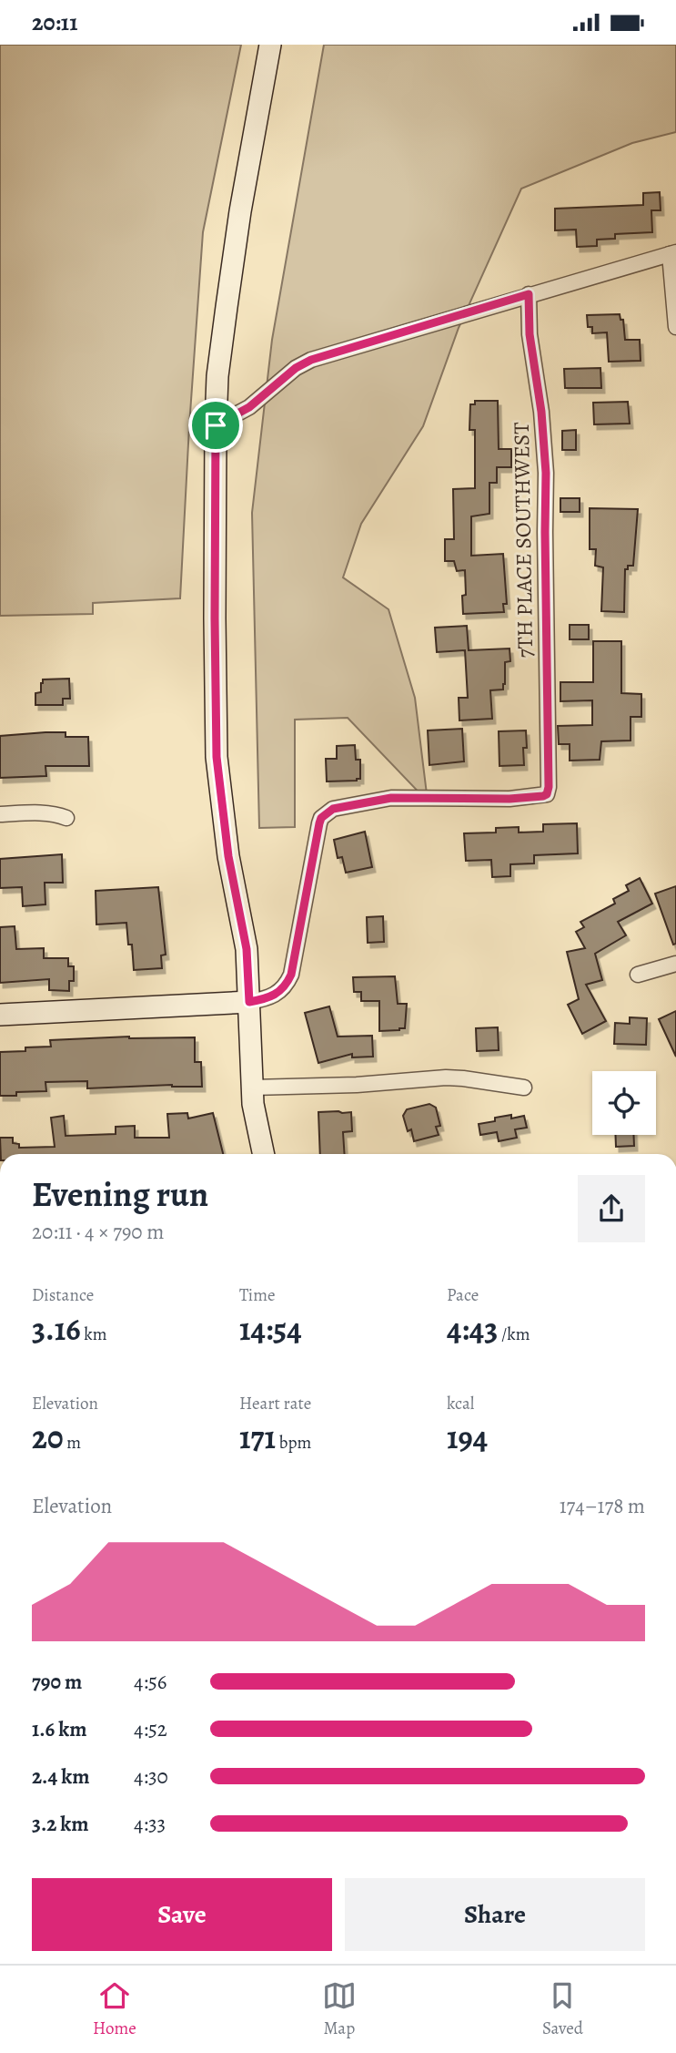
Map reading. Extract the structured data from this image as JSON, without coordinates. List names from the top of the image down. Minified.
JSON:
{"streets":{"street":["7TH PLACE SOUTHWEST"]},"page":{"status":"20:11","heading":["Evening run","20:11 · 4 × 790 m"],"stats":[["Distance","3.16 km"],["Time","14:54"],["Pace","4:43 /km"],["Elevation","20 m"],["Heart rate","171 bpm"],["kcal","194"]],"chart":["Elevation","174–178 m"],"list":[{"name":"790 m","note":"4:56"},{"name":"1.6 km","note":"4:52"},{"name":"2.4 km","note":"4:30"},{"name":"3.2 km","note":"4:33"}],"buttons":["Save","Share"],"tabs":["Home","Map","Saved"]}}
